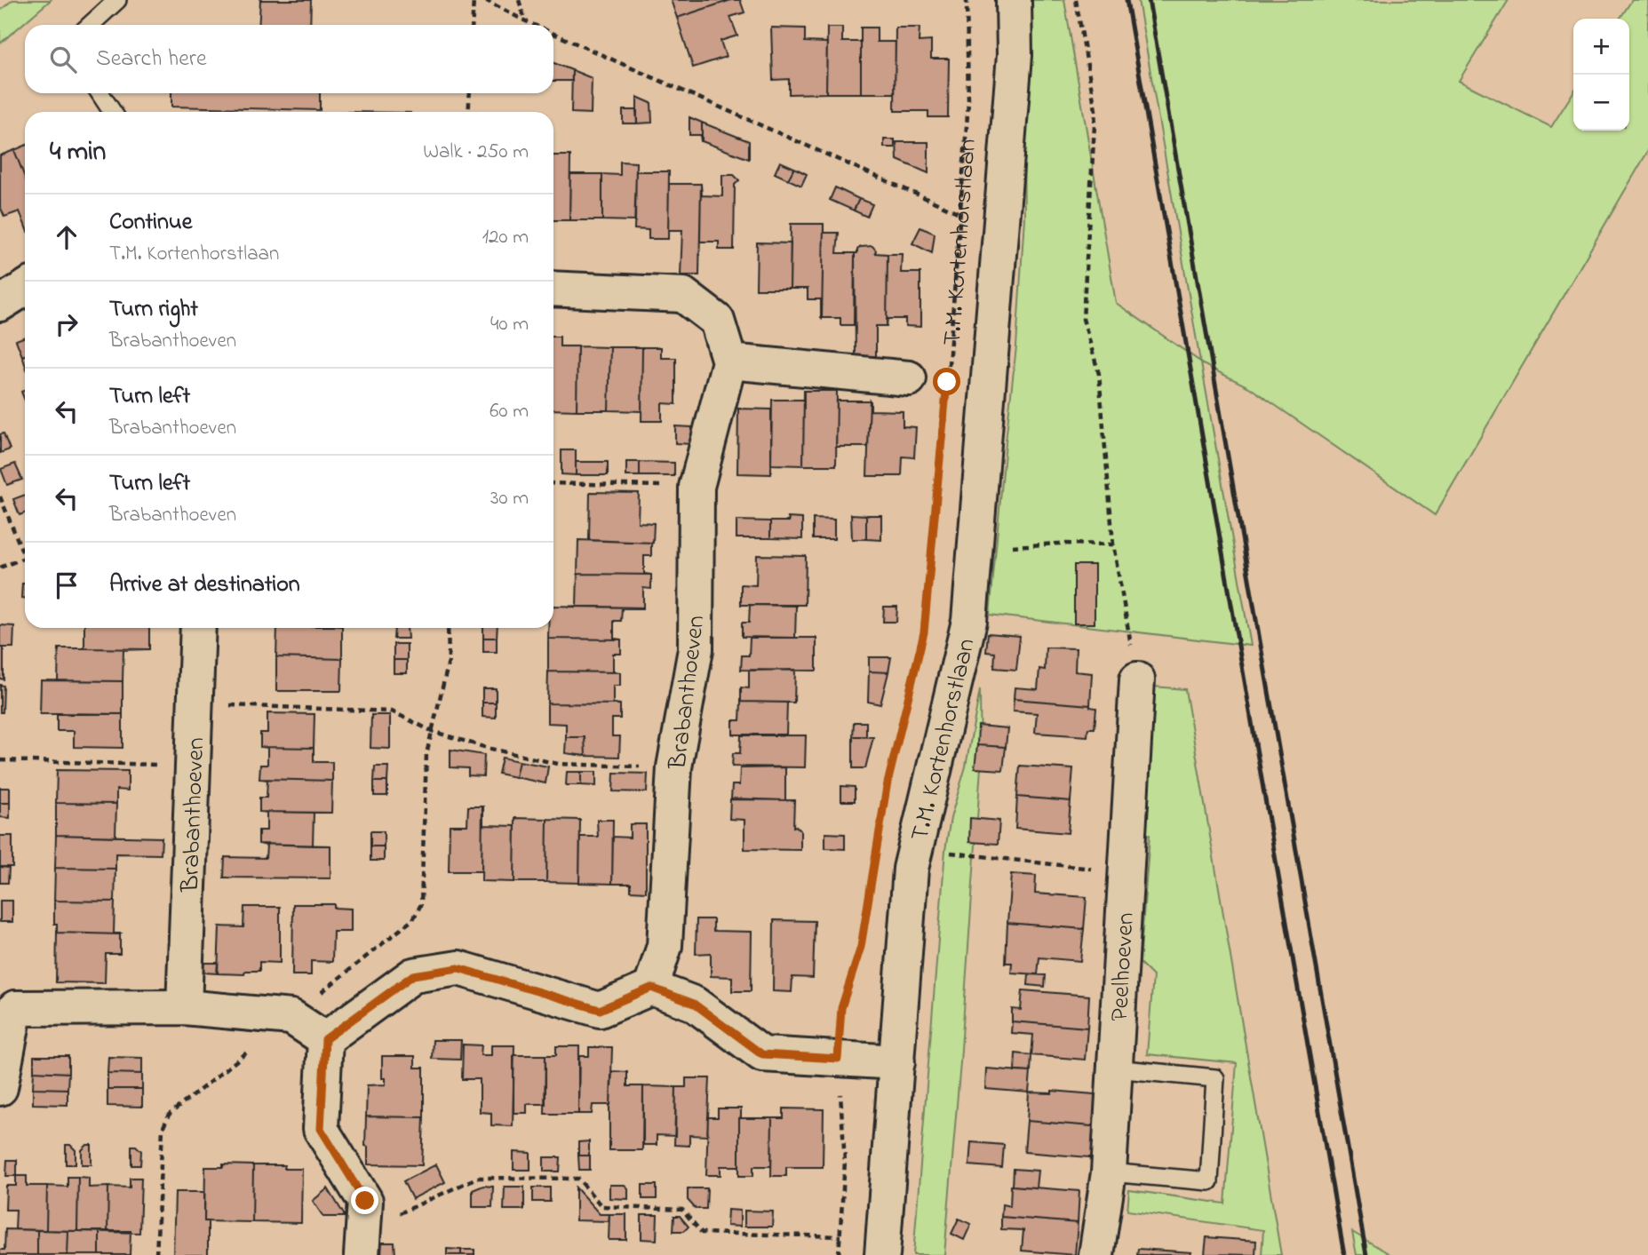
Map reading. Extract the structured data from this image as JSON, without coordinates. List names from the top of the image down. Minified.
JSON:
{"streets":{"street":["T.M. Kortenhorstlaan","Brabanthoeven","Peelhoeven"]},"page":{"map_buttons":["+","−"],"search":"Search here","heading":["4 min","Walk · 250 m"],"list":[["Continue","T.M. Kortenhorstlaan","120 m"],["Turn right","Brabanthoeven","40 m"],["Turn left","Brabanthoeven","60 m"],["Turn left","Brabanthoeven","30 m"],"Arrive at destination"]}}
